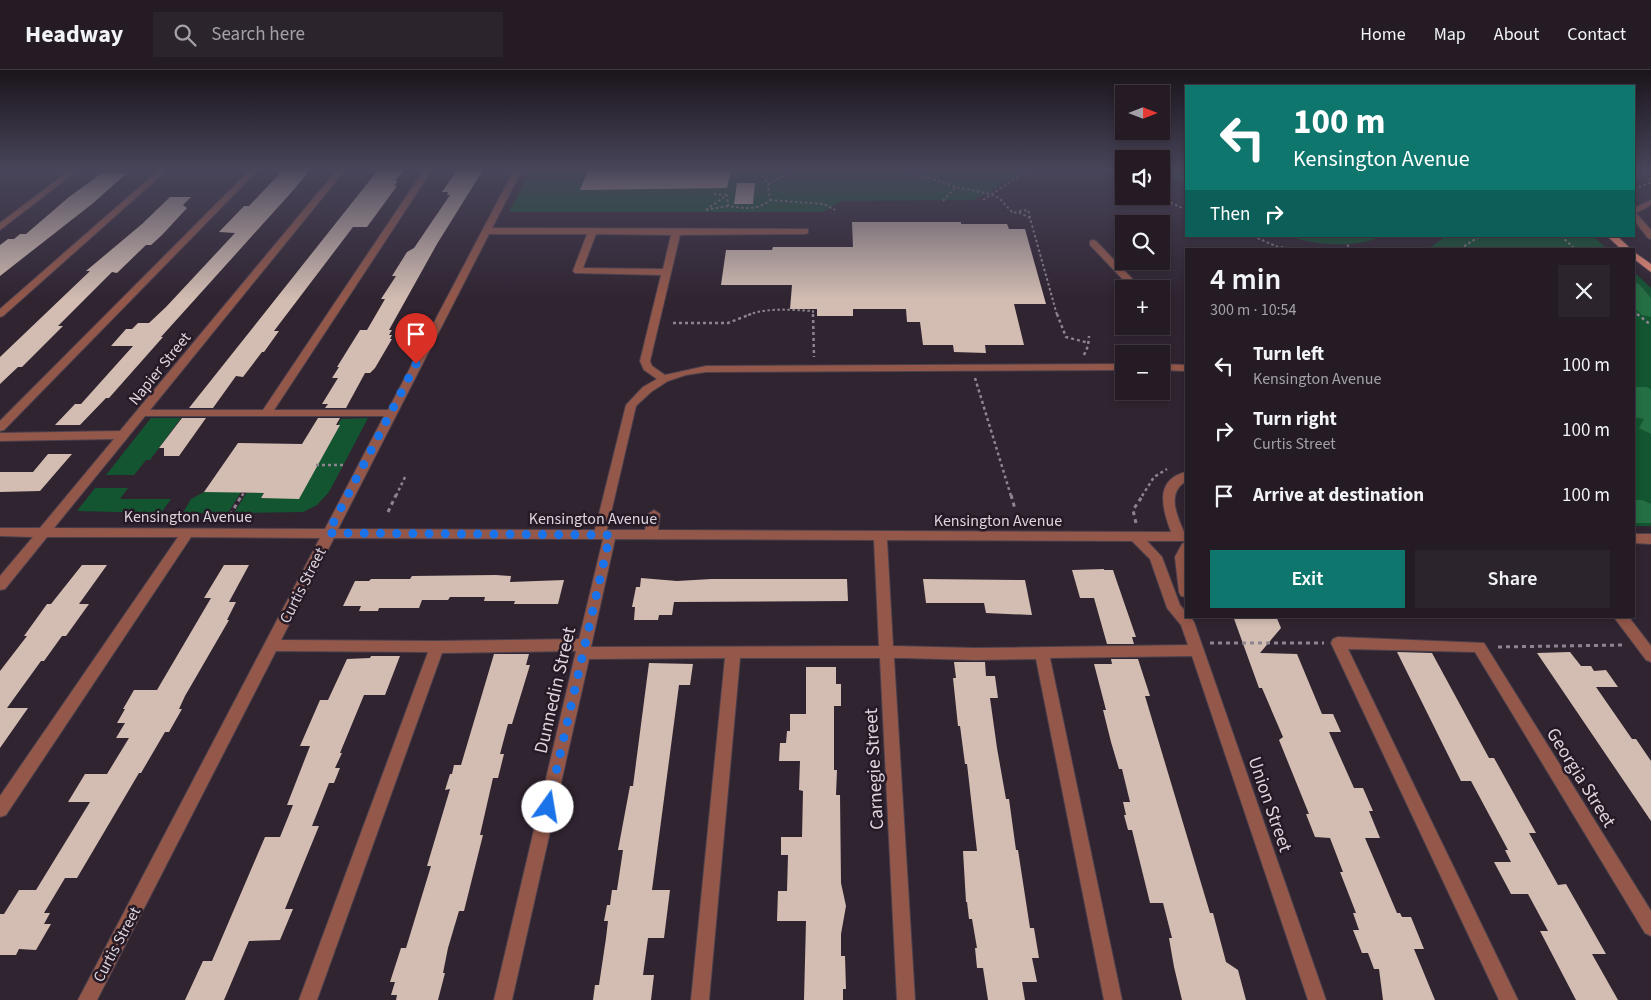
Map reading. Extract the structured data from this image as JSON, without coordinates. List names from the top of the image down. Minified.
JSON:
{"streets":{"street":["Napier Street","Kensington Avenue","Curtis Street","Dunnedin Street","Carnegie Street","Georgia Street","Union Street"]},"crossings":[["Napier Street","Kensington Avenue"],["Kensington Avenue","Curtis Street"],["Kensington Avenue","Dunnedin Street"],["Kensington Avenue","Carnegie Street"],["Kensington Avenue","Union Street"]],"north":"right","page":{"header":"Headway","search":"Search here","nav":["Home","Map","About","Contact"],"map_buttons":["+","−"],"turn":["100 m","Kensington Avenue"],"then":"Then","heading":["4 min","300 m · 10:54"],"list":[{"name":"Turn left","note":"Kensington Avenue","value":"100 m"},{"name":"Turn right","note":"Curtis Street","value":"100 m"},{"name":"Arrive at destination","value":"100 m"}],"buttons":["Exit","Share"]}}
